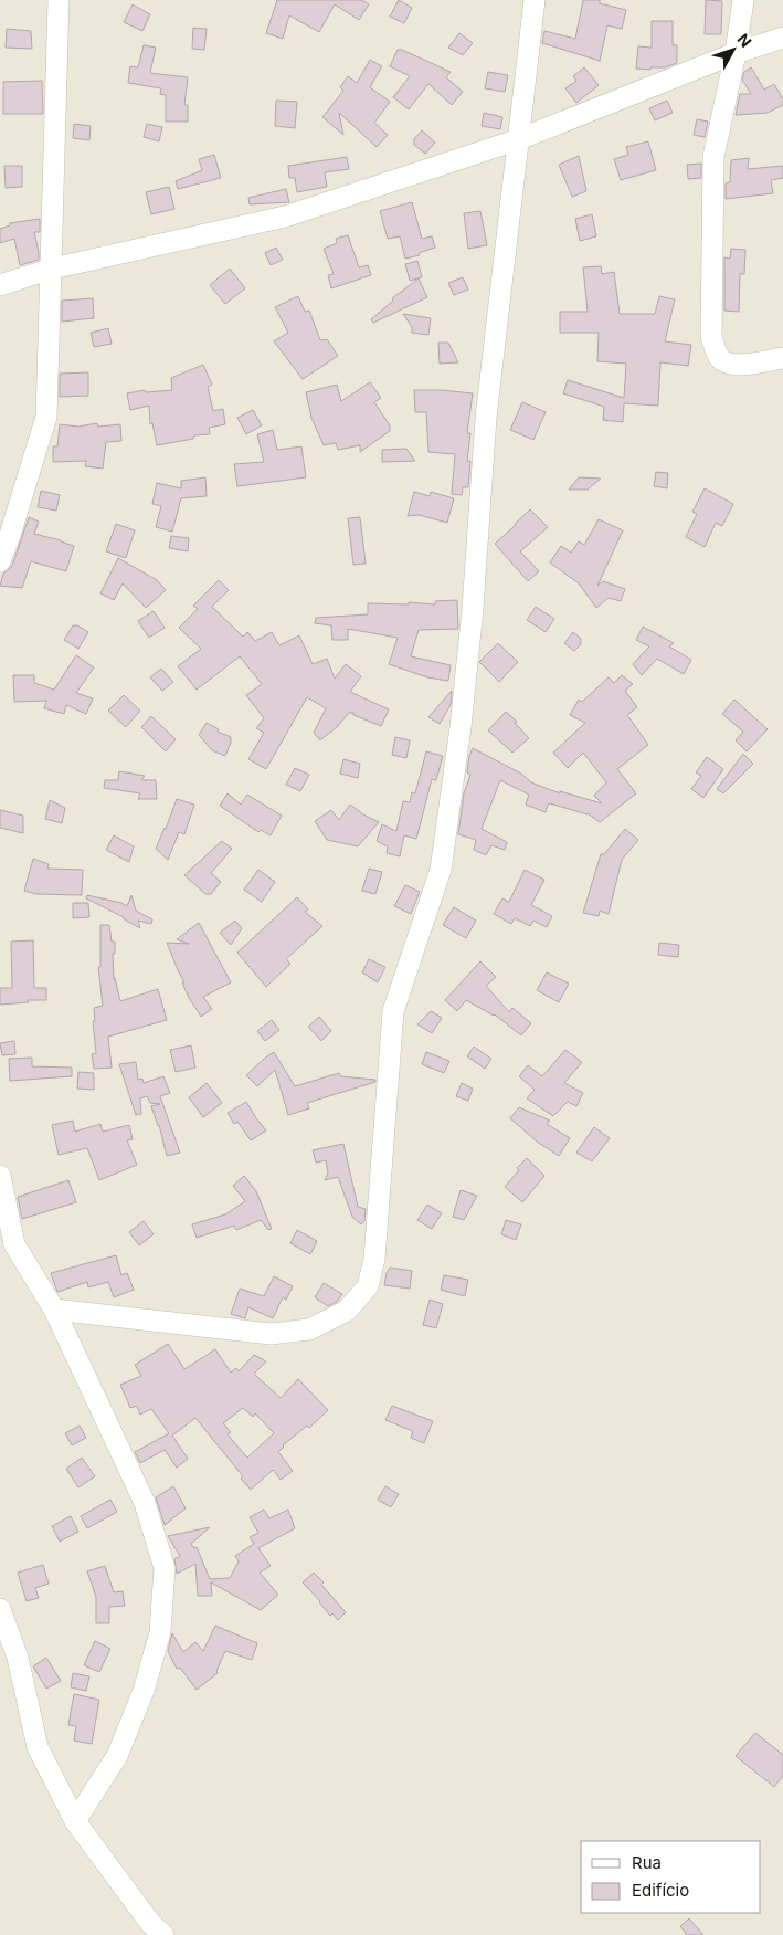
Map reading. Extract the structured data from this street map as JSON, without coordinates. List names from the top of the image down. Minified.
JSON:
{"legend":["Rua","Edifício"],"north":"top right"}
